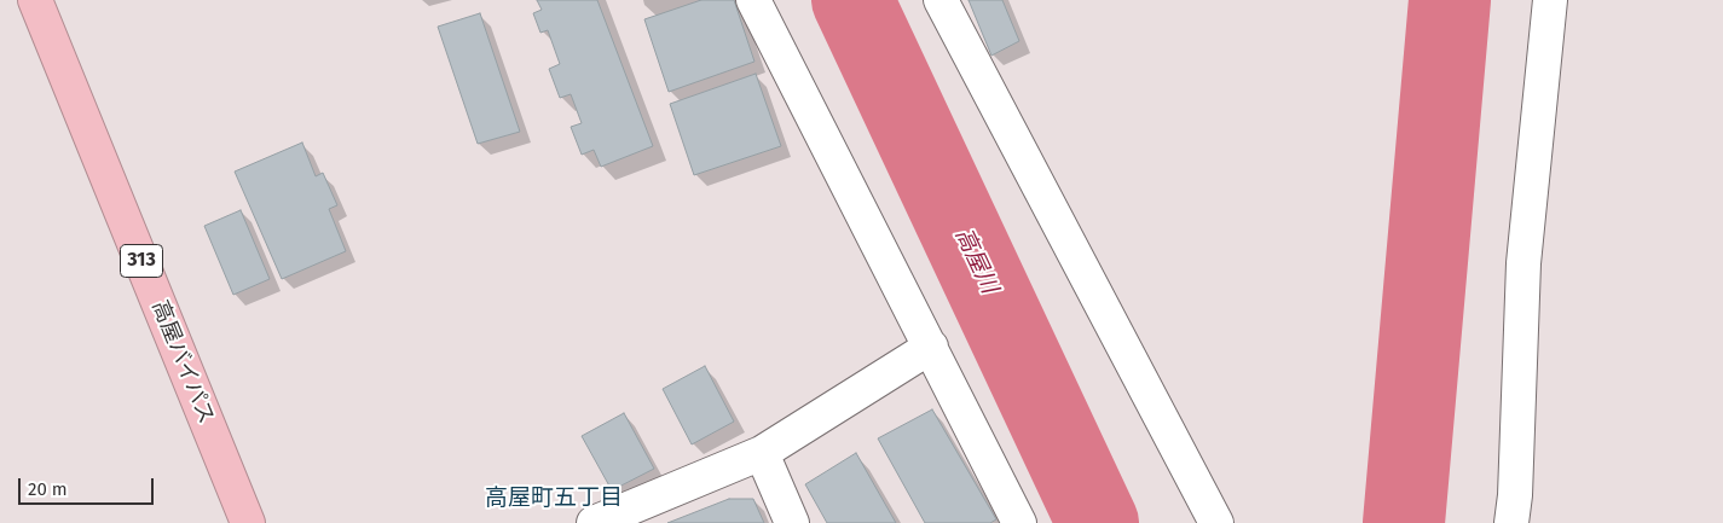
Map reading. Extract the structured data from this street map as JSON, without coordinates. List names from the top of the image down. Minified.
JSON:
{"streets":{"highway":["313","高屋バイパス"]},"districts":["高屋町五丁目"],"water":["高屋川"],"scale_bar":"20 m"}
